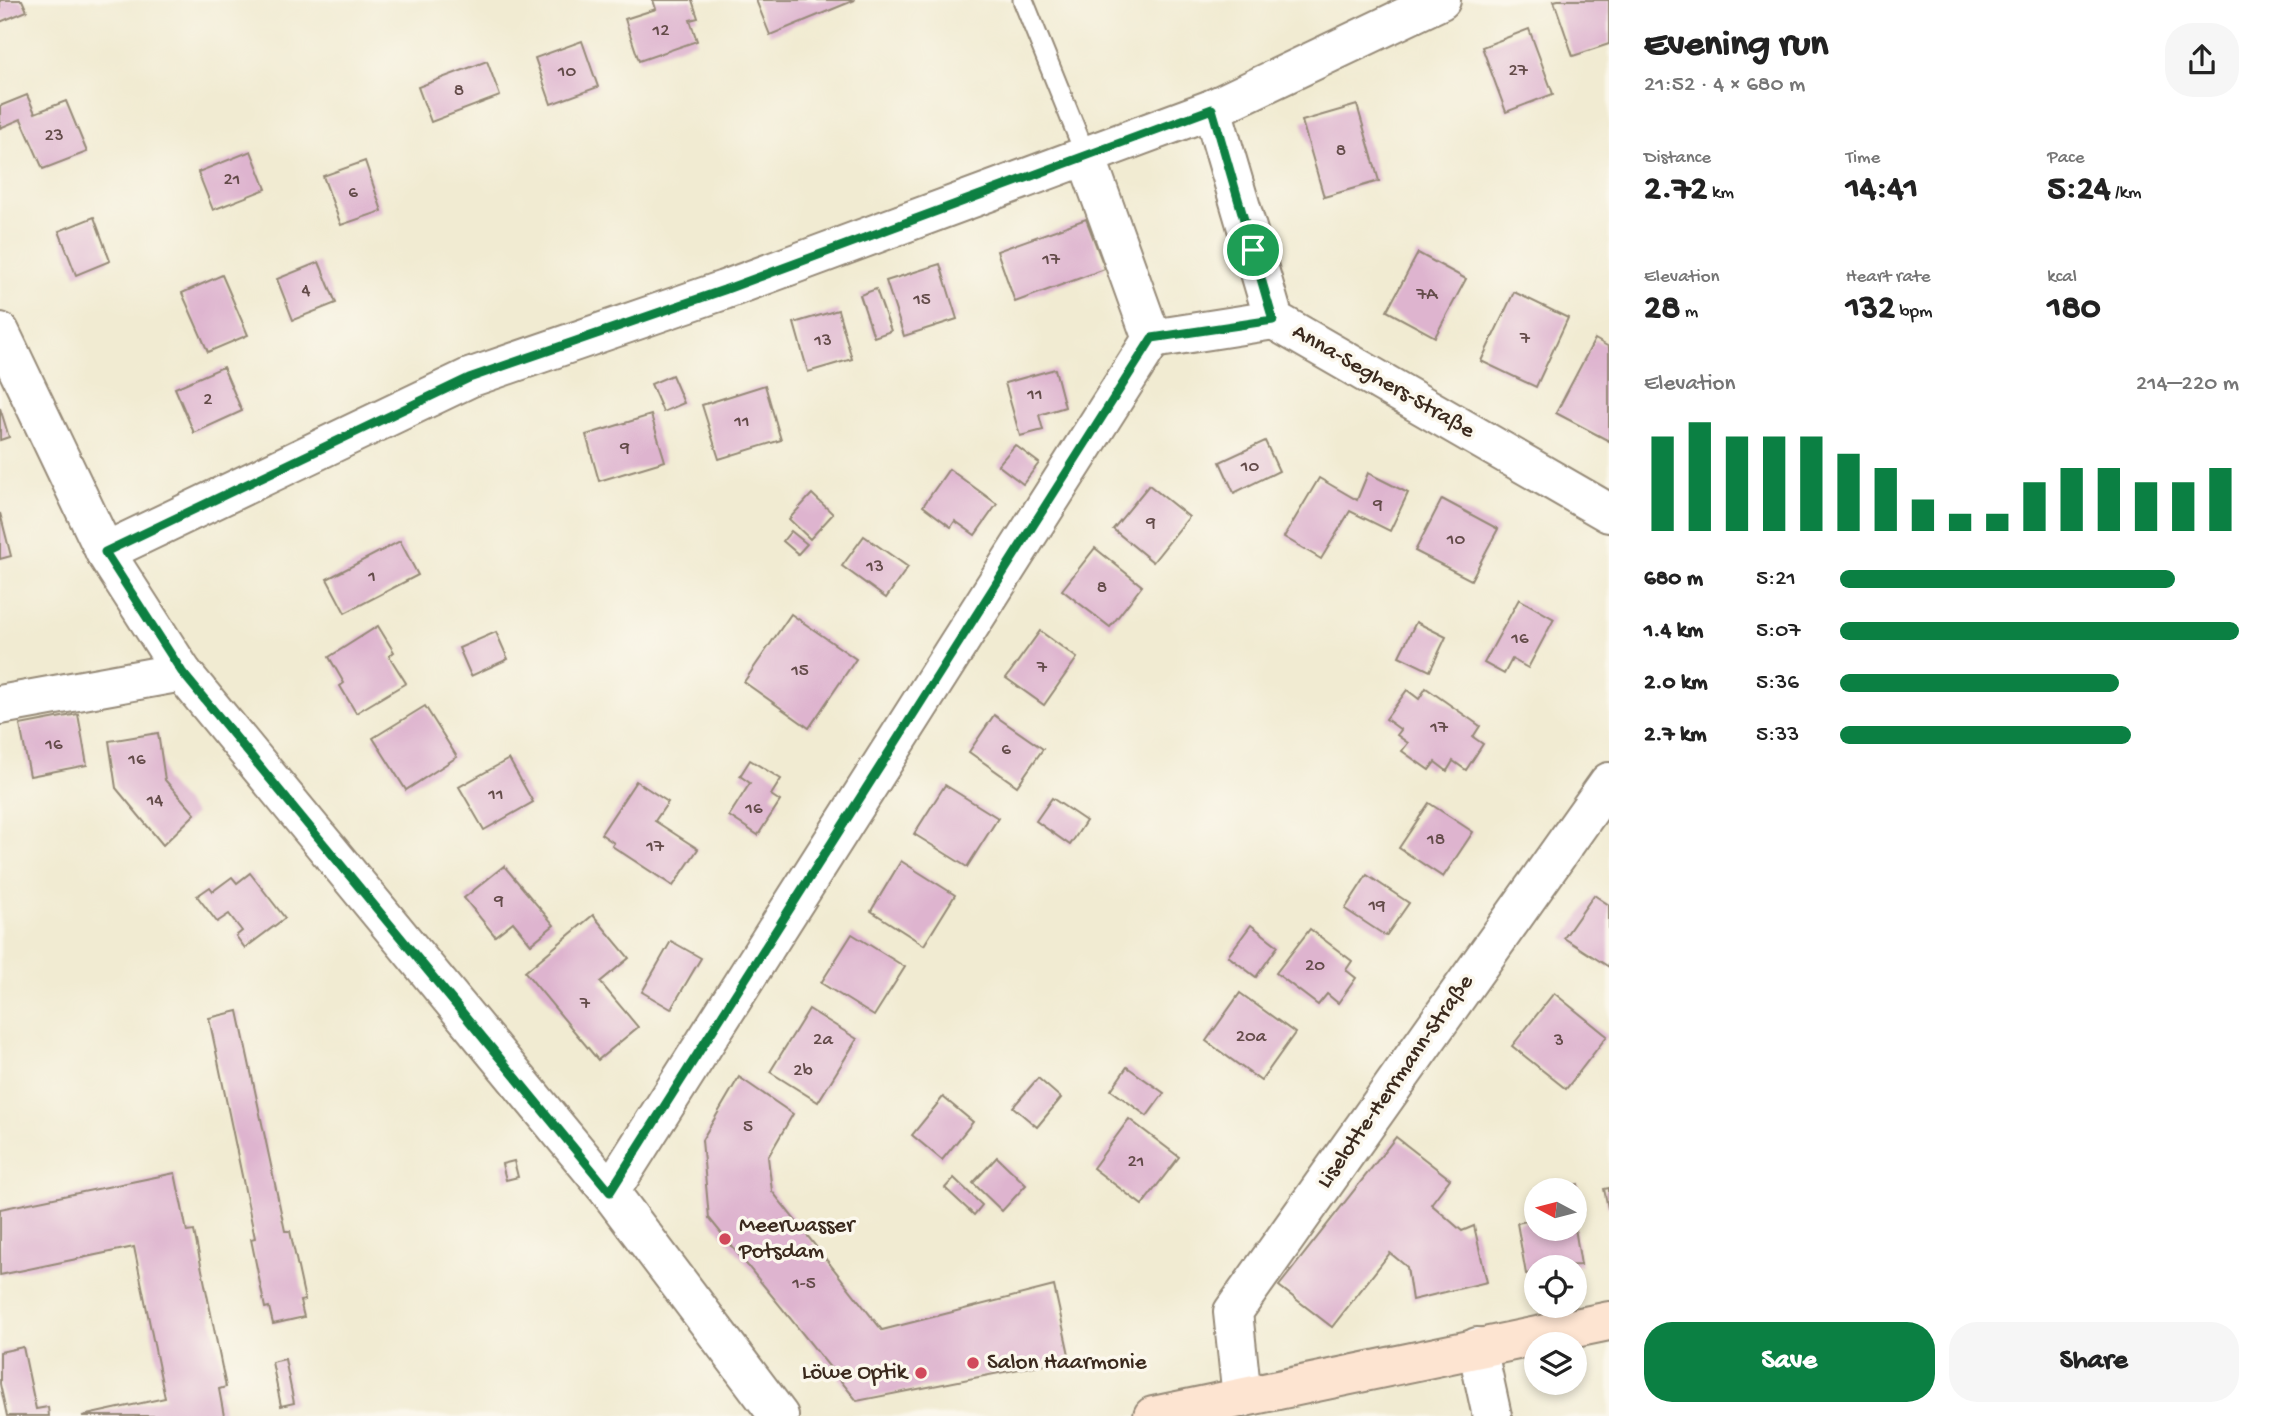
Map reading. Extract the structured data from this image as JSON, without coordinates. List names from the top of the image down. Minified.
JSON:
{"streets":{"street":["Anna-Seghers-Straße","Liselotte-Herrmann-Straße"]},"places":["Meerwasser Potsdam","Salon Haarmonie","Löwe Optik"],"house_numbers":["12","27","10","8","23","8","21","6","17","4","7A","15","7","13","11","2","11","9","10","9","9","10","13","1","8","16","7","15","17","16","6","16","11","14","16","18","17","9","19","20","7","20a","2a","3","2b","5","21","1-5"],"north":"left","page":{"heading":["Evening run","21:52 · 4 × 680 m"],"stats":[["Distance","2.72 km"],["Time","14:41"],["Pace","5:24 /km"],["Elevation","28 m"],["Heart rate","132 bpm"],["kcal","180"]],"chart":["Elevation","214–220 m"],"list":[{"name":"680 m","note":"5:21"},{"name":"1.4 km","note":"5:07"},{"name":"2.0 km","note":"5:36"},{"name":"2.7 km","note":"5:33"}],"buttons":["Save","Share"]}}
